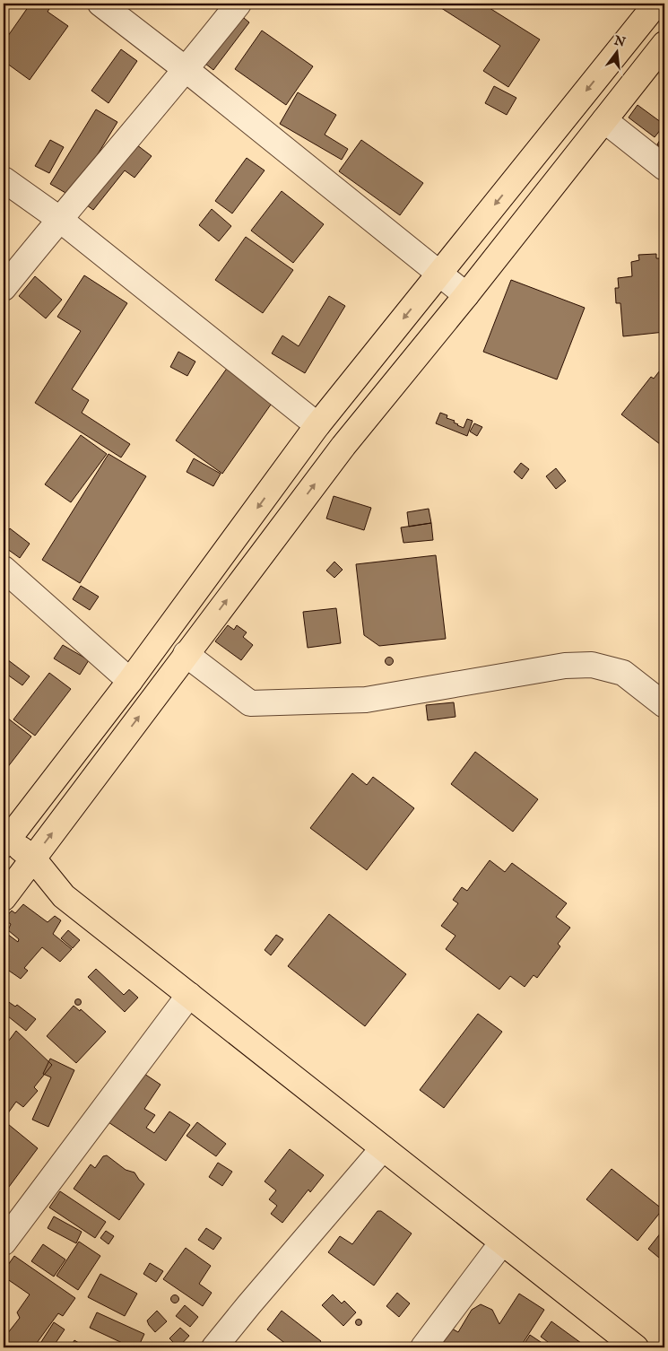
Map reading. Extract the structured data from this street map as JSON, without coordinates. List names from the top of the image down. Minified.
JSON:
{"north":"top"}
